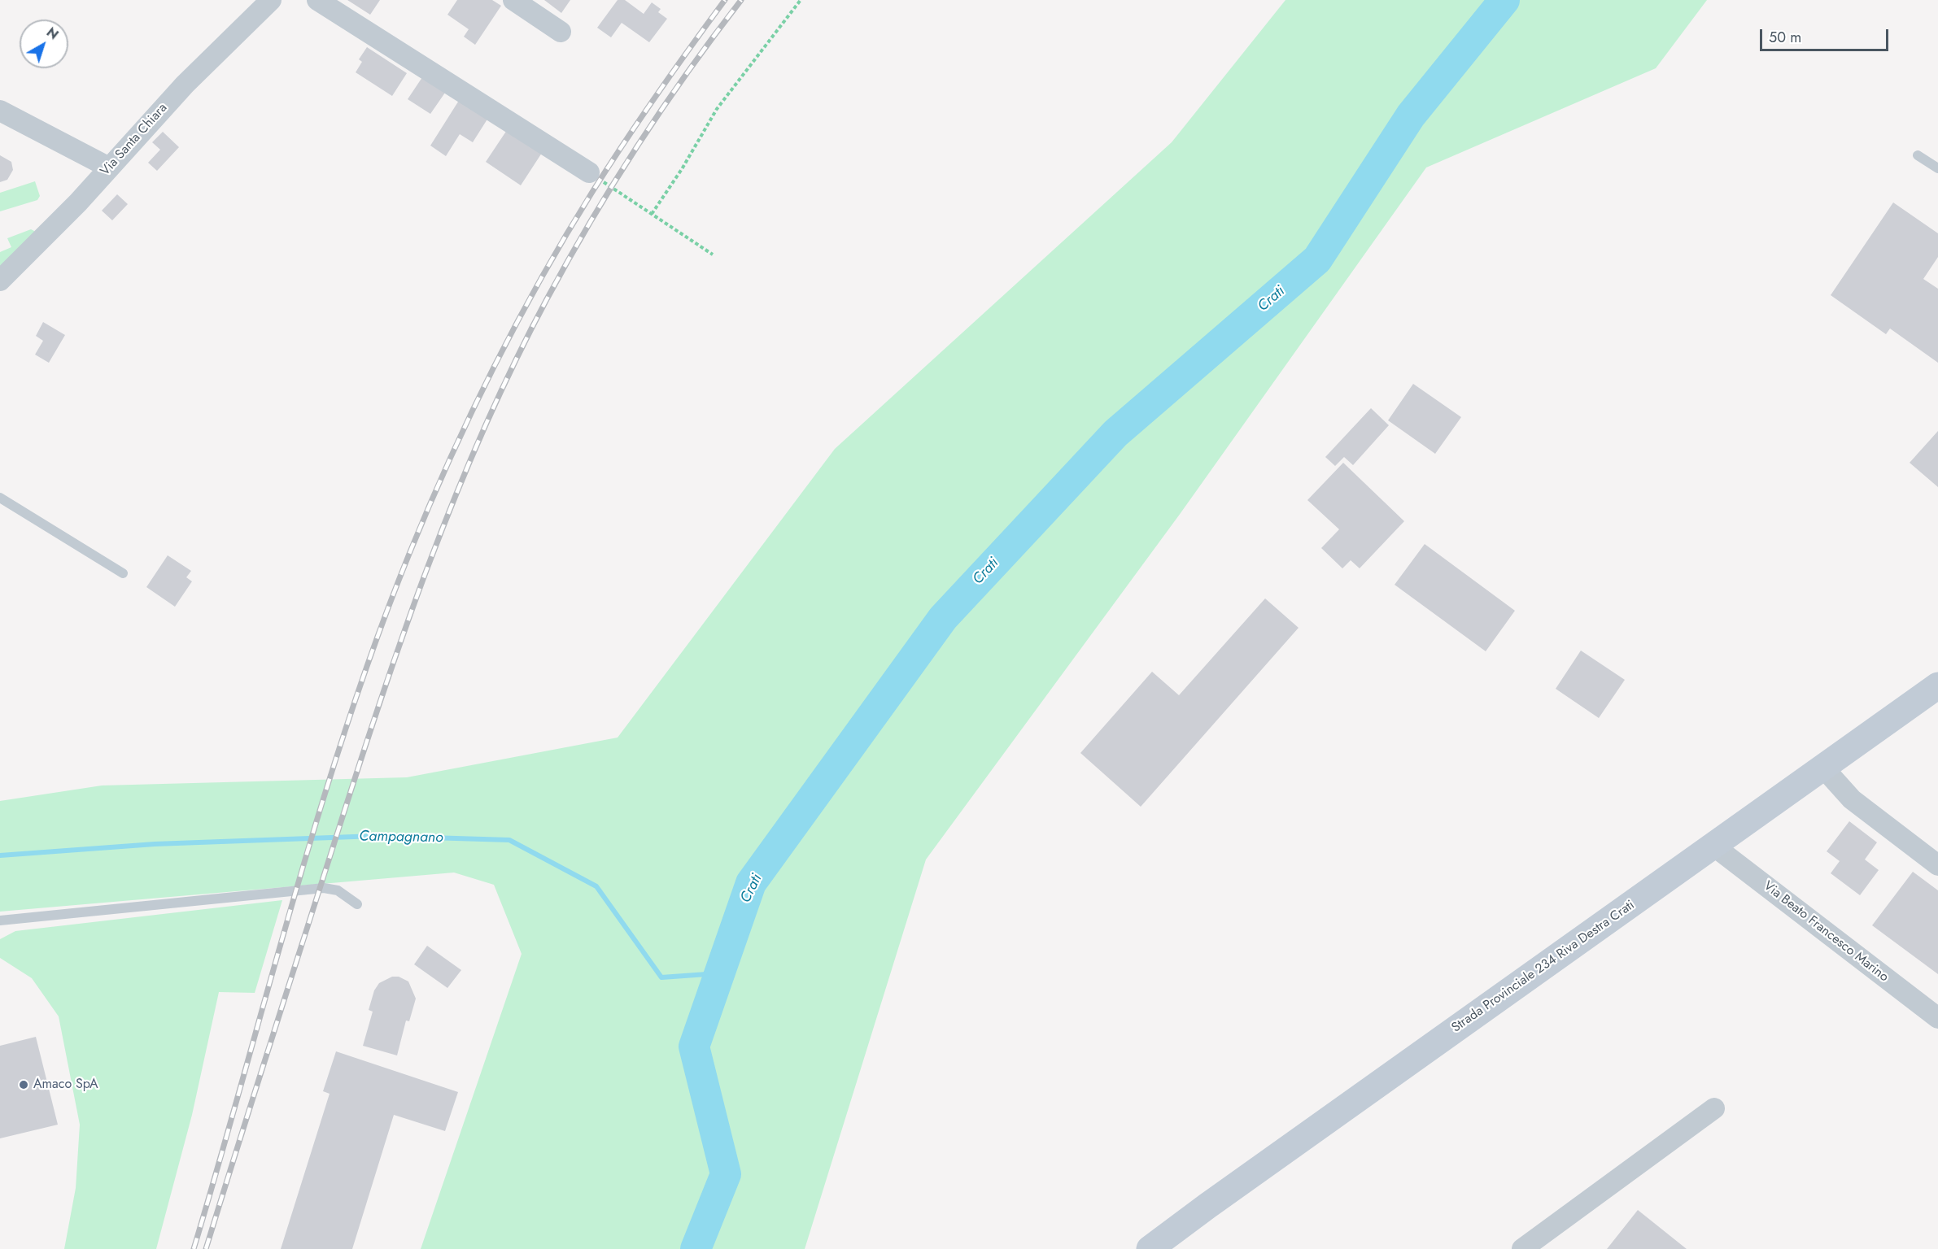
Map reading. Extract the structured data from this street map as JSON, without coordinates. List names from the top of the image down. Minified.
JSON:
{"streets":{"main road":["Strada Provinciale 234 Riva Destra Crati"],"street":["Via Santa Chiara","Via Beato Francesco Marino"]},"crossings":[["Via Beato Francesco Marino","Strada Provinciale 234 Riva Destra Crati"]],"water":["Crati","Campagnano"],"places":["Amaco SpA"],"scale_bar":"50 m","north":"top right"}
